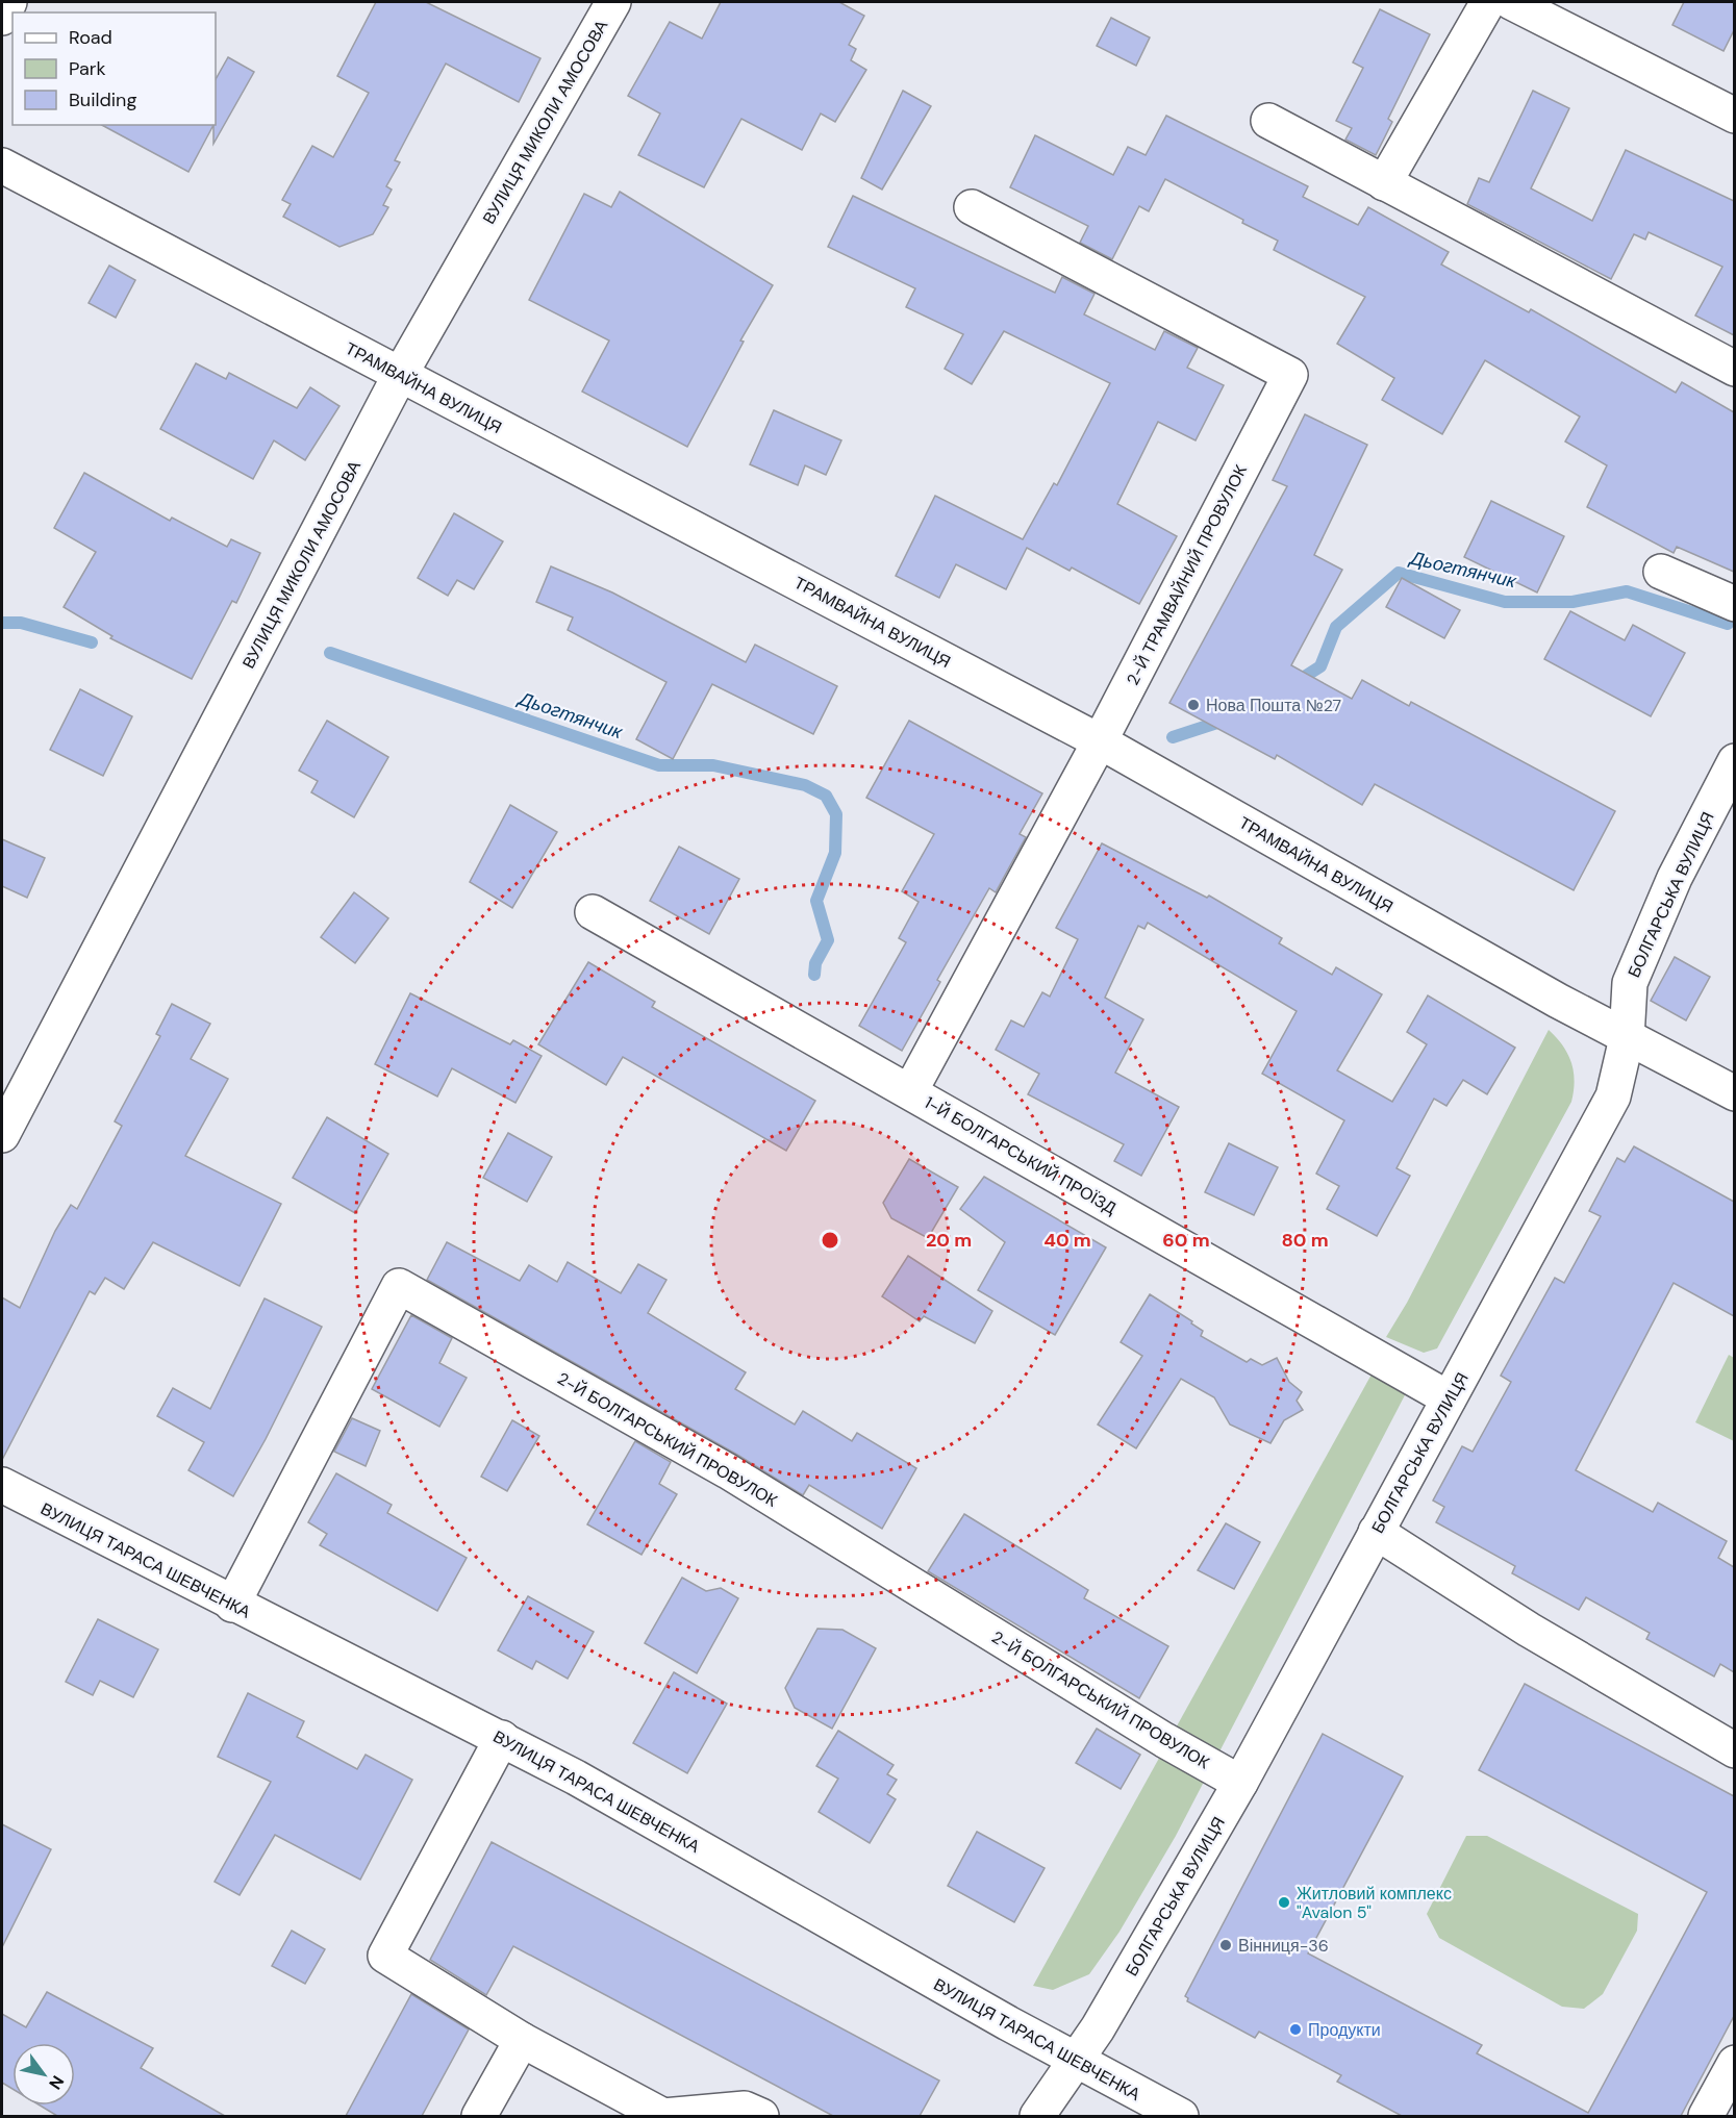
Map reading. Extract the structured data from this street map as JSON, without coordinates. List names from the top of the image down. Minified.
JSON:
{"streets":{"street":["ВУЛИЦЯ МИКОЛИ АМОСОВА","ТРАМВАЙНА ВУЛИЦЯ","2-Й ТРАМВАЙНИЙ ПРОВУЛОК","БОЛГАРСЬКА ВУЛИЦЯ","1-Й БОЛГАРСЬКИЙ ПРОЇЗД","2-Й БОЛГАРСЬКИЙ ПРОВУЛОК","ВУЛИЦЯ ТАРАСА ШЕВЧЕНКА"]},"crossings":[["ВУЛИЦЯ МИКОЛИ АМОСОВА","ТРАМВАЙНА ВУЛИЦЯ"],["ТРАМВАЙНА ВУЛИЦЯ","2-Й ТРАМВАЙНИЙ ПРОВУЛОК"],["ТРАМВАЙНА ВУЛИЦЯ","БОЛГАРСЬКА ВУЛИЦЯ"],["2-Й ТРАМВАЙНИЙ ПРОВУЛОК","1-Й БОЛГАРСЬКИЙ ПРОЇЗД"],["БОЛГАРСЬКА ВУЛИЦЯ","1-Й БОЛГАРСЬКИЙ ПРОЇЗД"],["БОЛГАРСЬКА ВУЛИЦЯ","2-Й БОЛГАРСЬКИЙ ПРОВУЛОК"],["БОЛГАРСЬКА ВУЛИЦЯ","ВУЛИЦЯ ТАРАСА ШЕВЧЕНКА"],["2-Й БОЛГАРСЬКИЙ ПРОВУЛОК","ВУЛИЦЯ ТАРАСА ШЕВЧЕНКА"]],"water":["Дьогтянчик"],"places":["Нова Пошта №27","Житловий комплекс \"Avalon 5\"","Вінниця-36","Продукти"],"legend":["Road","Park","Building"],"north":"bottom right","rings":["20 m","40 m","60 m","80 m"]}
